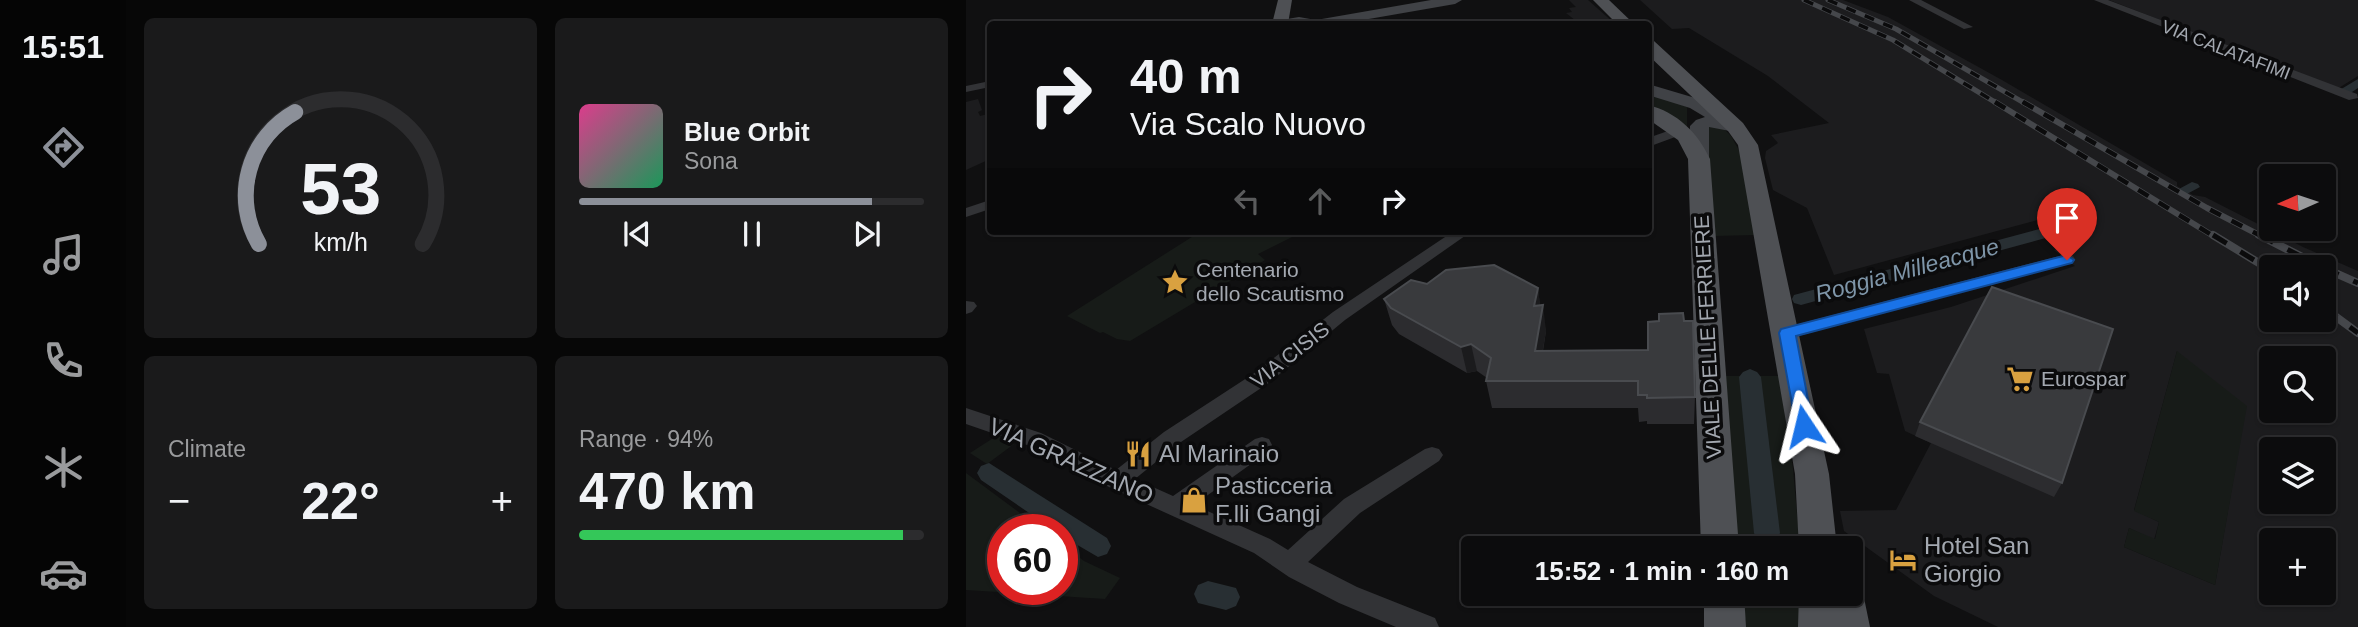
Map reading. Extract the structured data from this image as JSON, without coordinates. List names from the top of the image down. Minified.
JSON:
{"streets":{"main road":["VIALE DELLE FERRIERE"],"street":["VIA CALATAFIMI","VIA CISIS","VIA GRAZZANO"]},"crossings":[["VIA CISIS","VIA GRAZZANO"]],"water":["Roggia Milleacque"],"places":{"place":["Centenario dello Scautismo"],"supermarket":["Eurospar"],"restaurant":["Al Marinaio"],"shop":["Pasticceria F.lli Gangi"],"hotel":["Hotel San Giorgio"]},"north":"left","page":{"tabs":"15:51","turn":["40 m","Via Scalo Nuovo"],"song":["Blue Orbit","Sona"],"map_buttons":"+","tile":["Climate",["Range · 94%","470 km"]],"heat":["−","22°","+"],"limit":"60","trip":"15:52 · 1 min · 160 m","gauge":["53","km/h"]}}
